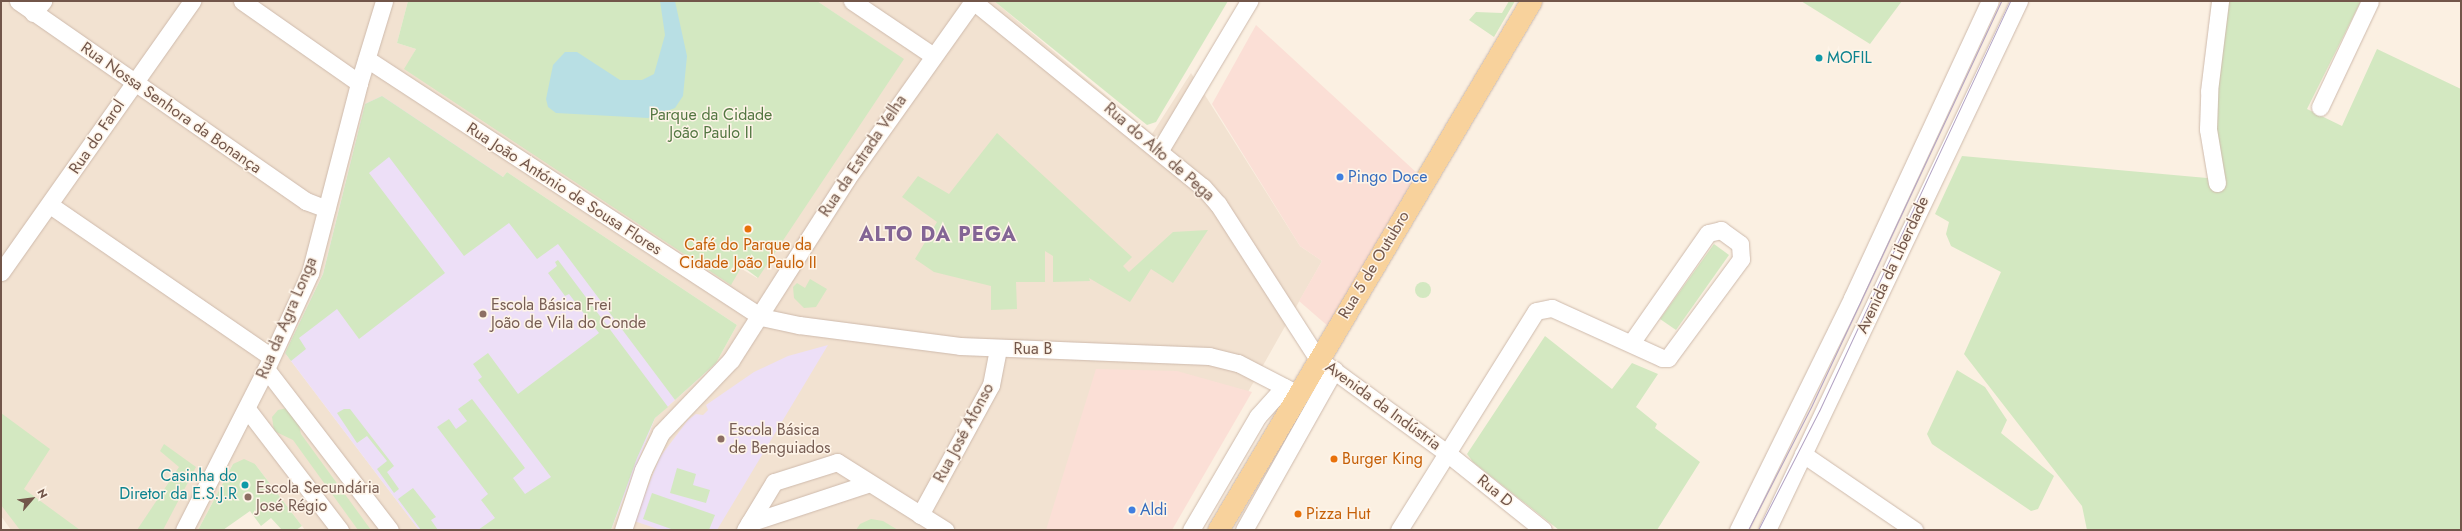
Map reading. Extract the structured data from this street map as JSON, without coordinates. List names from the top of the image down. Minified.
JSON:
{"streets":{"main road":["Rua 5 de Outubro"],"street":["Rua Nossa Senhora da Bonança","Rua do Farol","Rua do Alto de Pega","Rua da Estrada Velha","Rua João António de Sousa Flores","Avenida da Liberdade","Rua da Agra Longa","Rua B","Avenida da Indústria","Rua José Afonso","Rua D"]},"crossings":[["Rua Nossa Senhora da Bonança","Rua do Farol"],["Rua Nossa Senhora da Bonança","Rua da Agra Longa"],["Rua do Alto de Pega","Rua da Estrada Velha"],["Rua do Alto de Pega","Rua 5 de Outubro"],["Rua do Alto de Pega","Avenida da Indústria"],["Rua da Estrada Velha","Rua João António de Sousa Flores"],["Rua da Estrada Velha","Rua B"],["Rua João António de Sousa Flores","Rua da Agra Longa"],["Rua João António de Sousa Flores","Rua B"],["Rua 5 de Outubro","Rua B"],["Rua 5 de Outubro","Avenida da Indústria"],["Rua B","Rua José Afonso"],["Avenida da Indústria","Rua D"]],"districts":["ALTO DA PEGA"],"parks":["Parque da Cidade João Paulo II"],"places":["MOFIL","Pingo Doce","Café do Parque da Cidade João Paulo II","Escola Básica Frei João de Vila do Conde","Escola Básica de Benguiados","Burger King","Casinha do Diretor da E.S.J.R","Escola Secundária José Régio","Aldi","Pizza Hut"],"north":"top right"}
